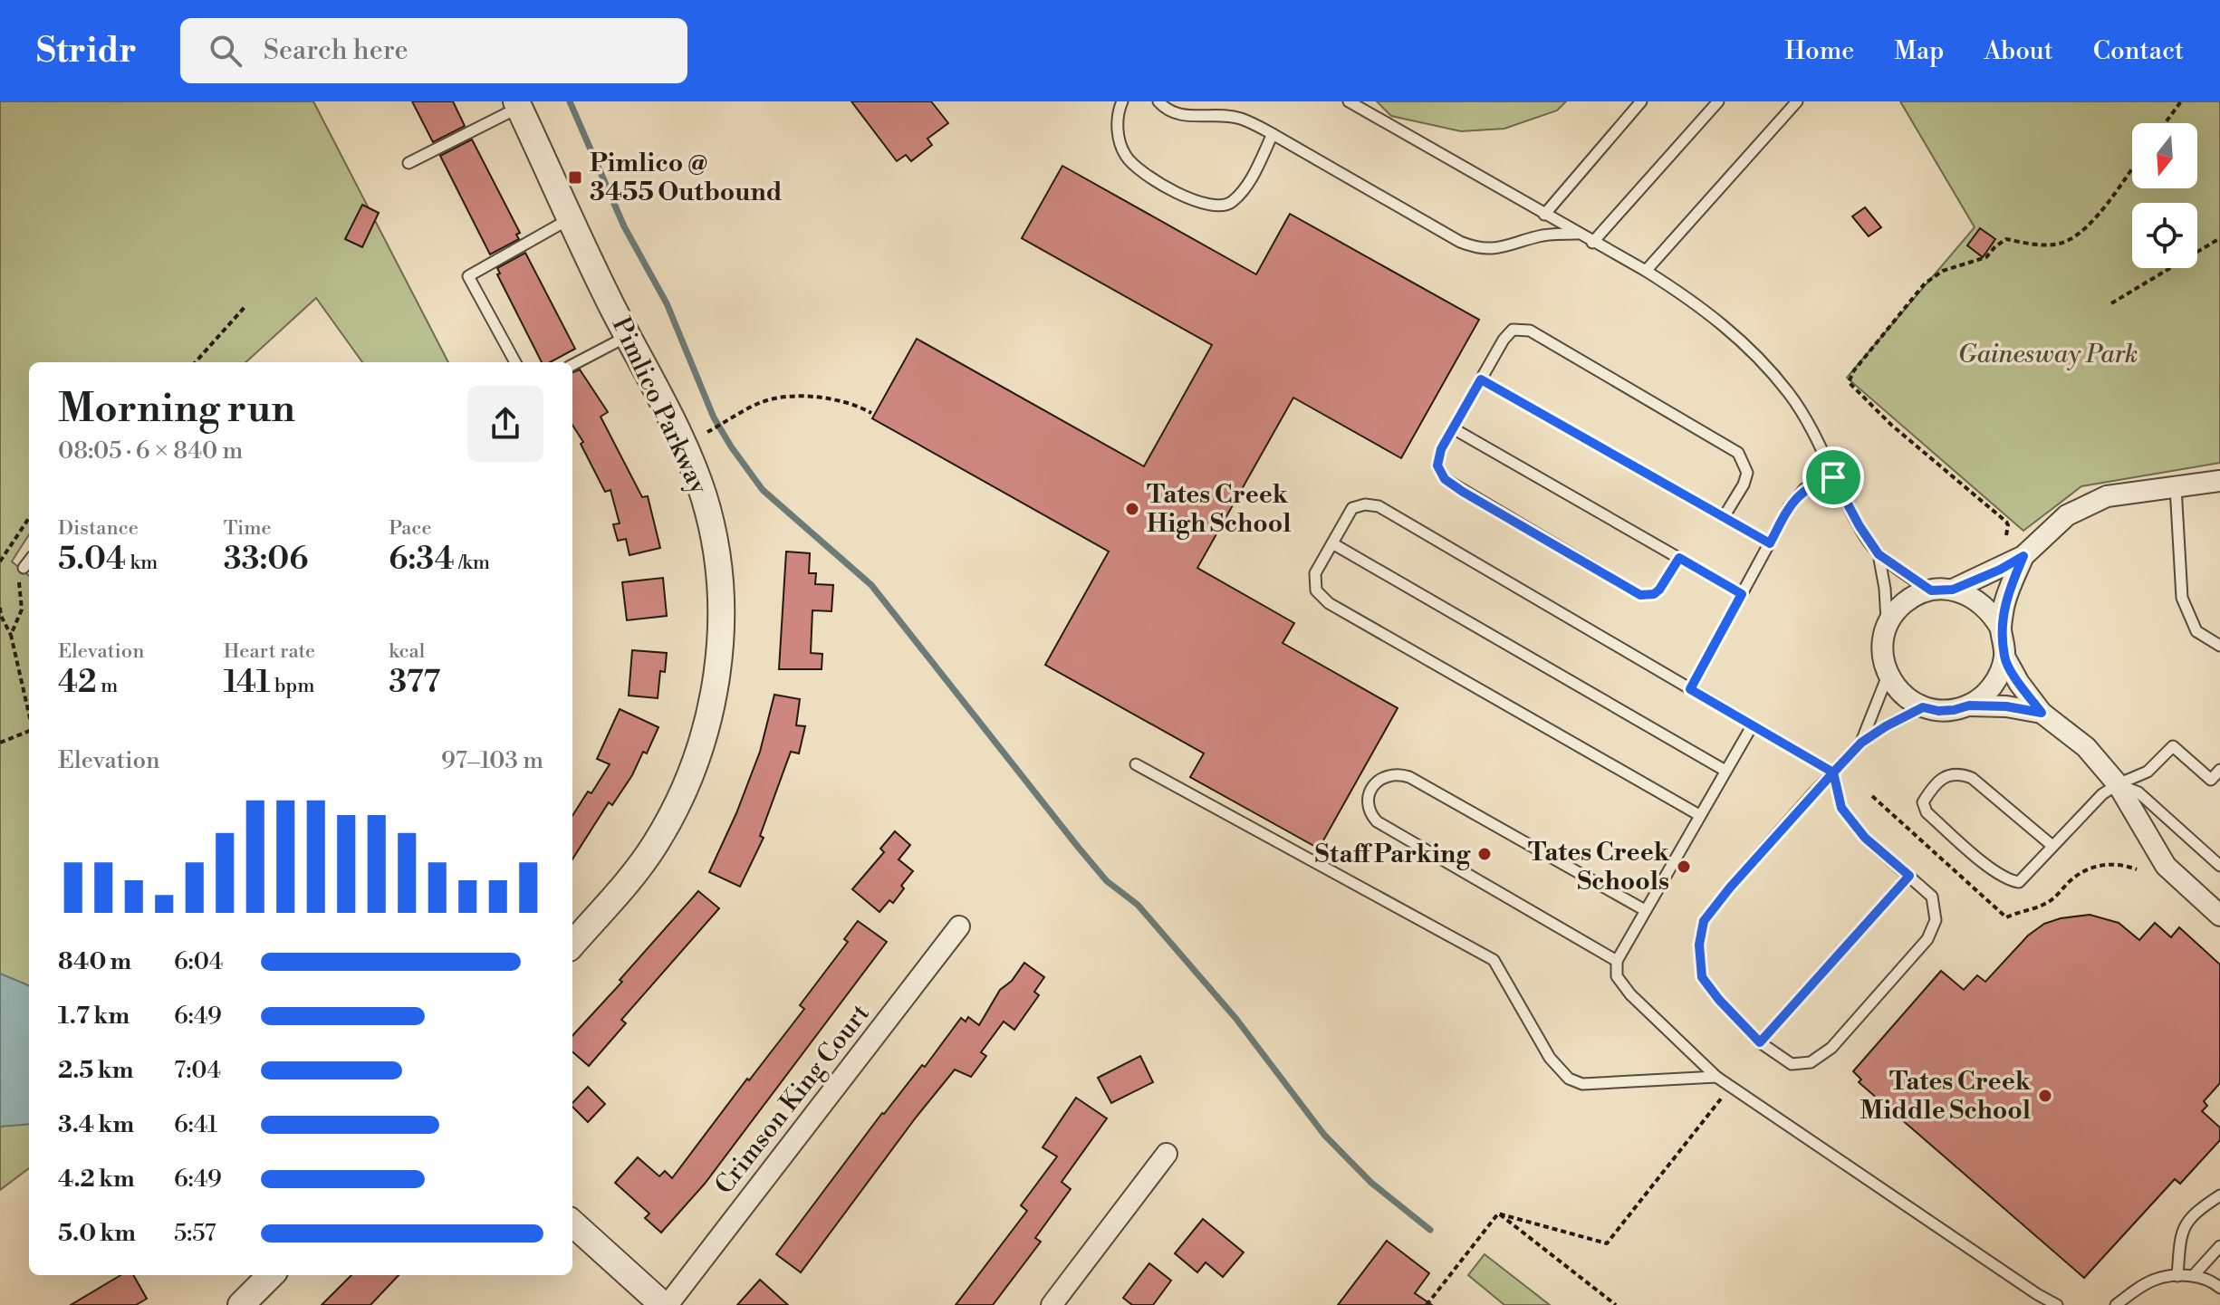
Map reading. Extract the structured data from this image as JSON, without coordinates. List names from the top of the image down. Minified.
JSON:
{"streets":{"street":["Pimlico Parkway","Crimson King Court"]},"parks":["Gainesway Park"],"places":{"transit":["Pimlico @ 3455 Outbound"],"other":["Tates Creek High School","Staff Parking","Tates Creek Schools","Tates Creek Middle School"]},"north":"bottom","page":{"header":"Stridr","search":"Search here","nav":["Home","Map","About","Contact"],"heading":["Morning run","08:05 · 6 × 840 m"],"stats":[["Distance","5.04 km"],["Time","33:06"],["Pace","6:34 /km"],["Elevation","42 m"],["Heart rate","141 bpm"],["kcal","377"]],"chart":["Elevation","97–103 m"],"list":[{"name":"840 m","note":"6:04"},{"name":"1.7 km","note":"6:49"},{"name":"2.5 km","note":"7:04"},{"name":"3.4 km","note":"6:41"},{"name":"4.2 km","note":"6:49"},{"name":"5.0 km","note":"5:57"}]}}
